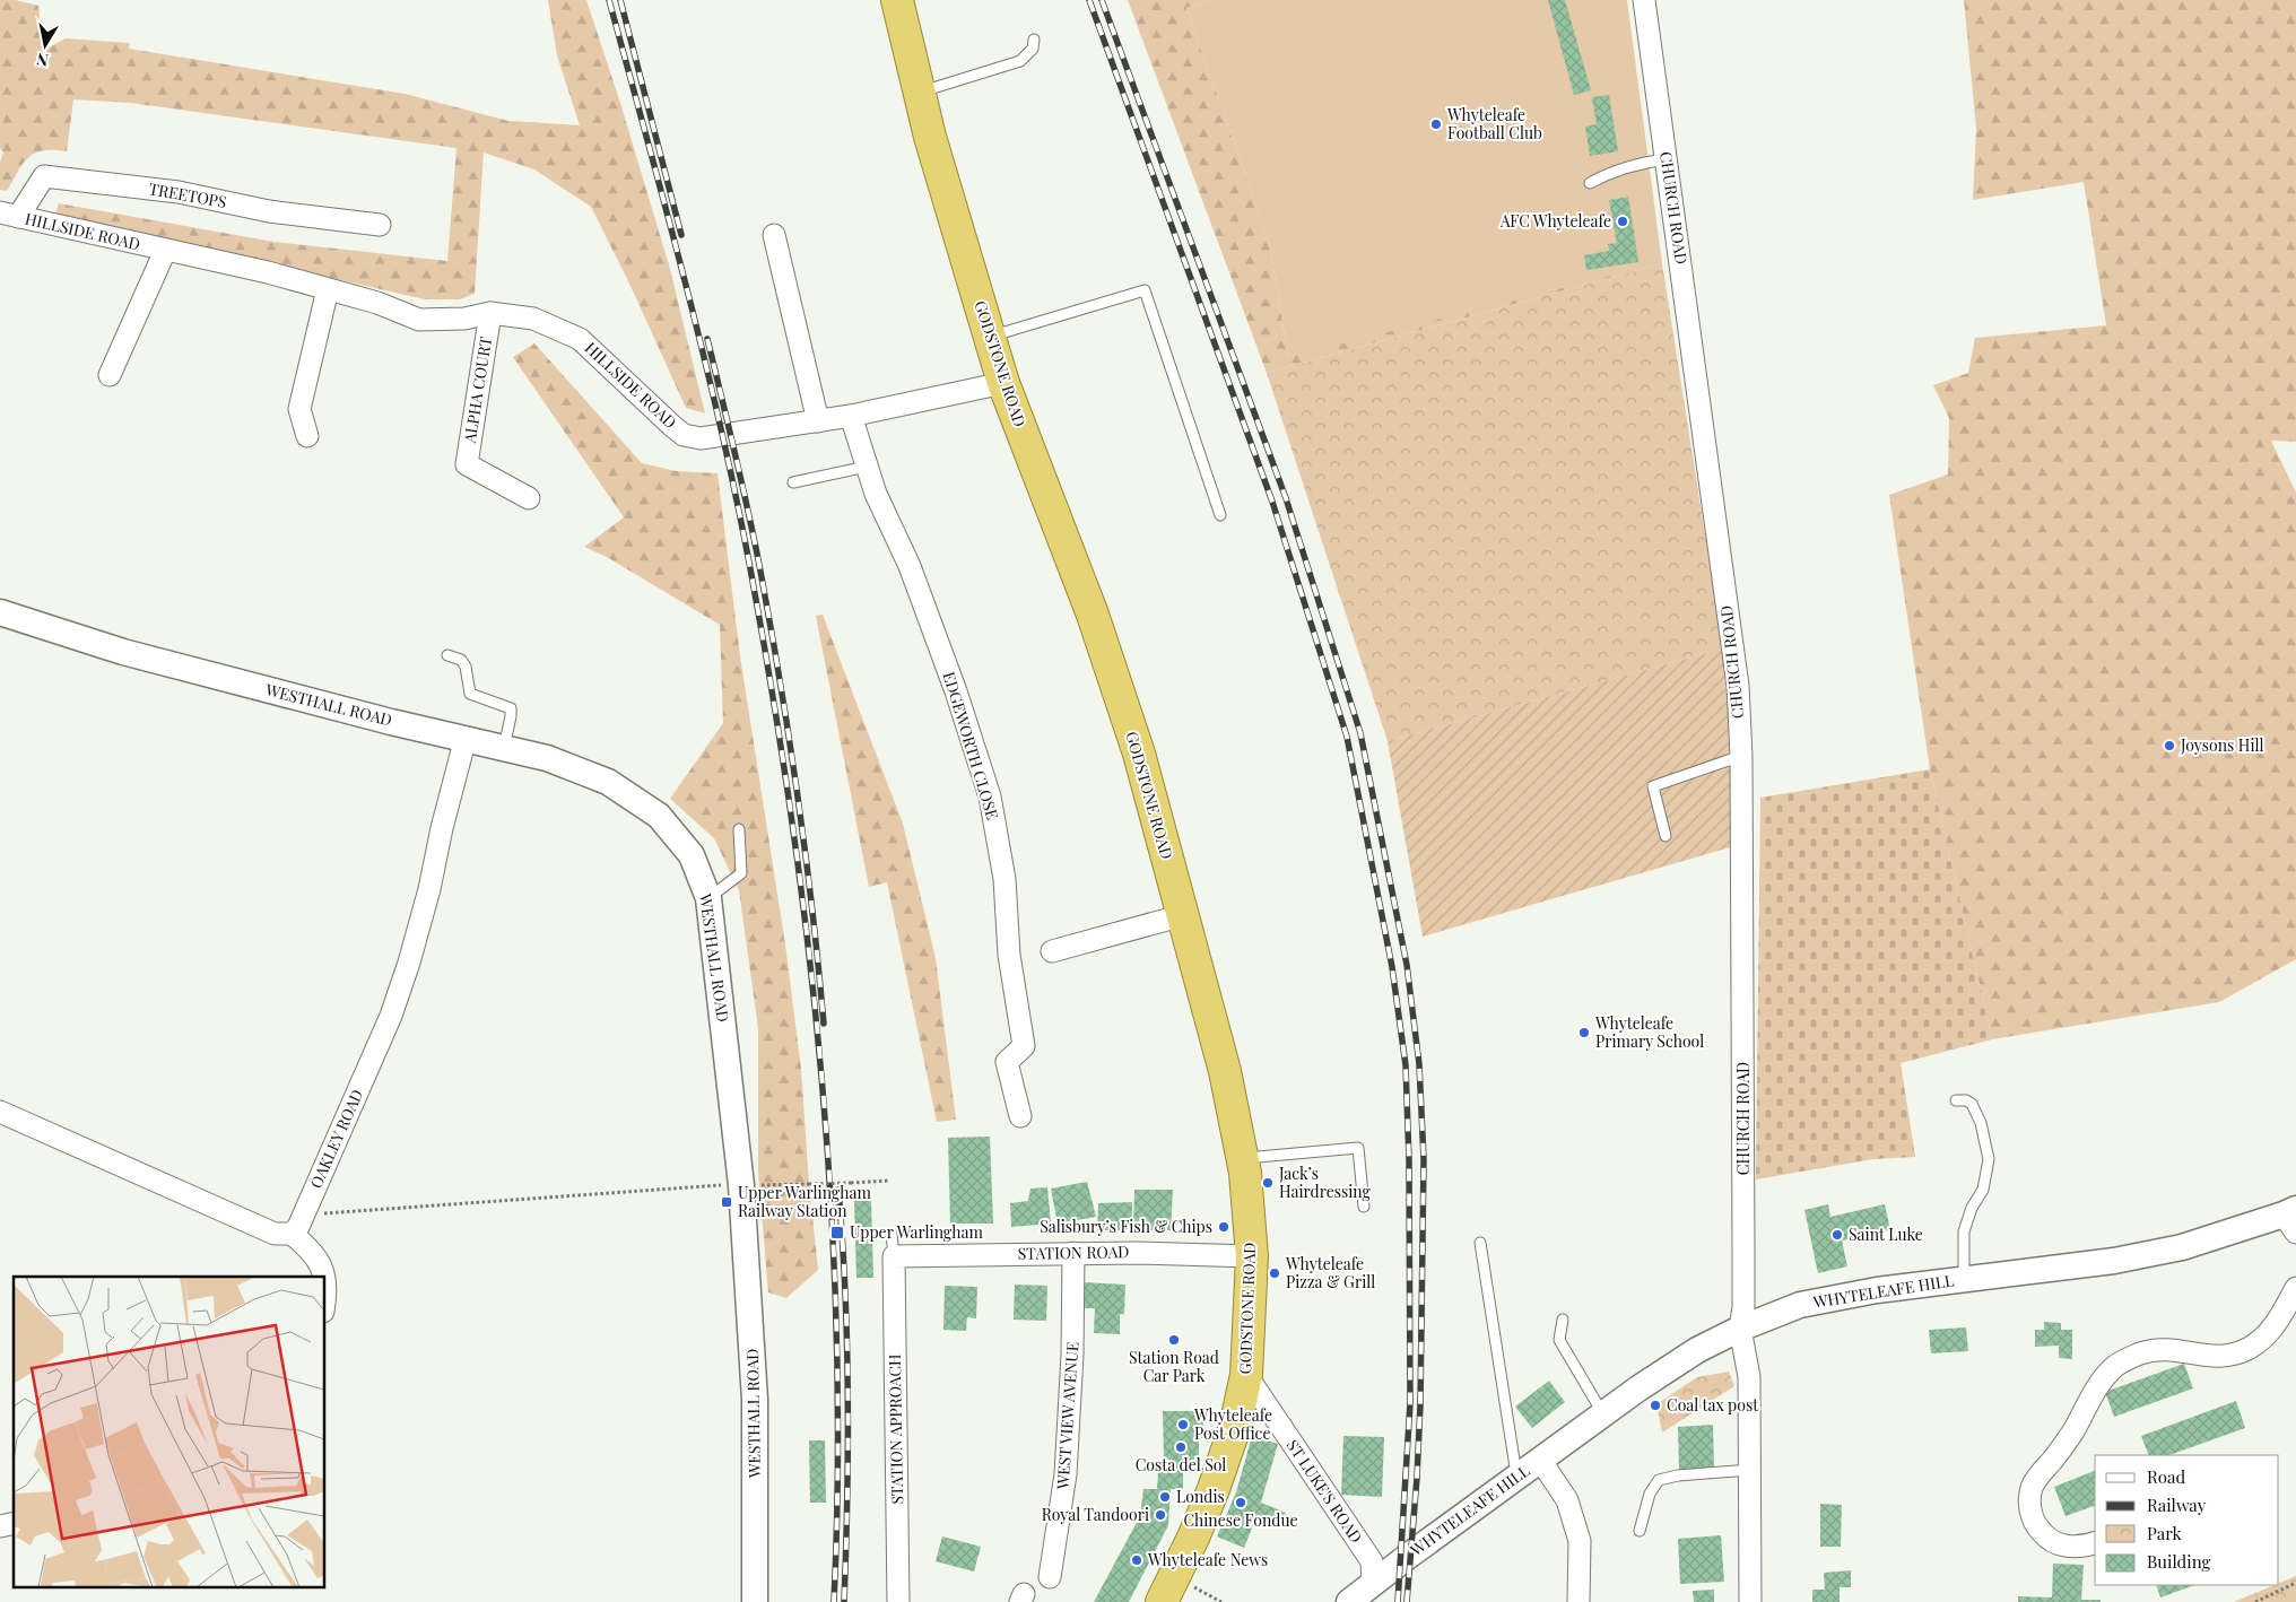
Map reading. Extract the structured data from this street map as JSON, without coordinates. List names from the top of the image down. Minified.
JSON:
{"streets":{"highway":["GODSTONE ROAD"],"street":["TREETOPS","CHURCH ROAD","HILLSIDE ROAD","ALPHA COURT","WESTHALL ROAD","EDGEWORTH CLOSE","OAKLEY ROAD","STATION ROAD","WHYTELEAFE HILL","WEST VIEW AVENUE","STATION APPROACH","ST LUKE'S ROAD"]},"crossings":[["TREETOPS","HILLSIDE ROAD"],["CHURCH ROAD","WHYTELEAFE HILL"],["HILLSIDE ROAD","GODSTONE ROAD"],["HILLSIDE ROAD","ALPHA COURT"],["HILLSIDE ROAD","EDGEWORTH CLOSE"],["GODSTONE ROAD","STATION ROAD"],["GODSTONE ROAD","ST LUKE'S ROAD"],["WESTHALL ROAD","OAKLEY ROAD"],["STATION ROAD","WEST VIEW AVENUE"],["STATION ROAD","STATION APPROACH"],["WHYTELEAFE HILL","ST LUKE'S ROAD"]],"places":{"other":["Whyteleafe Football Club","AFC Whyteleafe","Joysons Hill","Whyteleafe Primary School","Jack’s Hairdressing","Salisbury’s Fish & Chips","Saint Luke","Whyteleafe Pizza & Grill","Station Road Car Park","Coal tax post","Whyteleafe Post Office","Costa del Sol","Londis","Chinese Fondue","Royal Tandoori","Whyteleafe News"],"transit":["Upper Warlingham Railway Station","Upper Warlingham"]},"legend":["Road","Railway","Park","Building"],"north":"bottom"}
